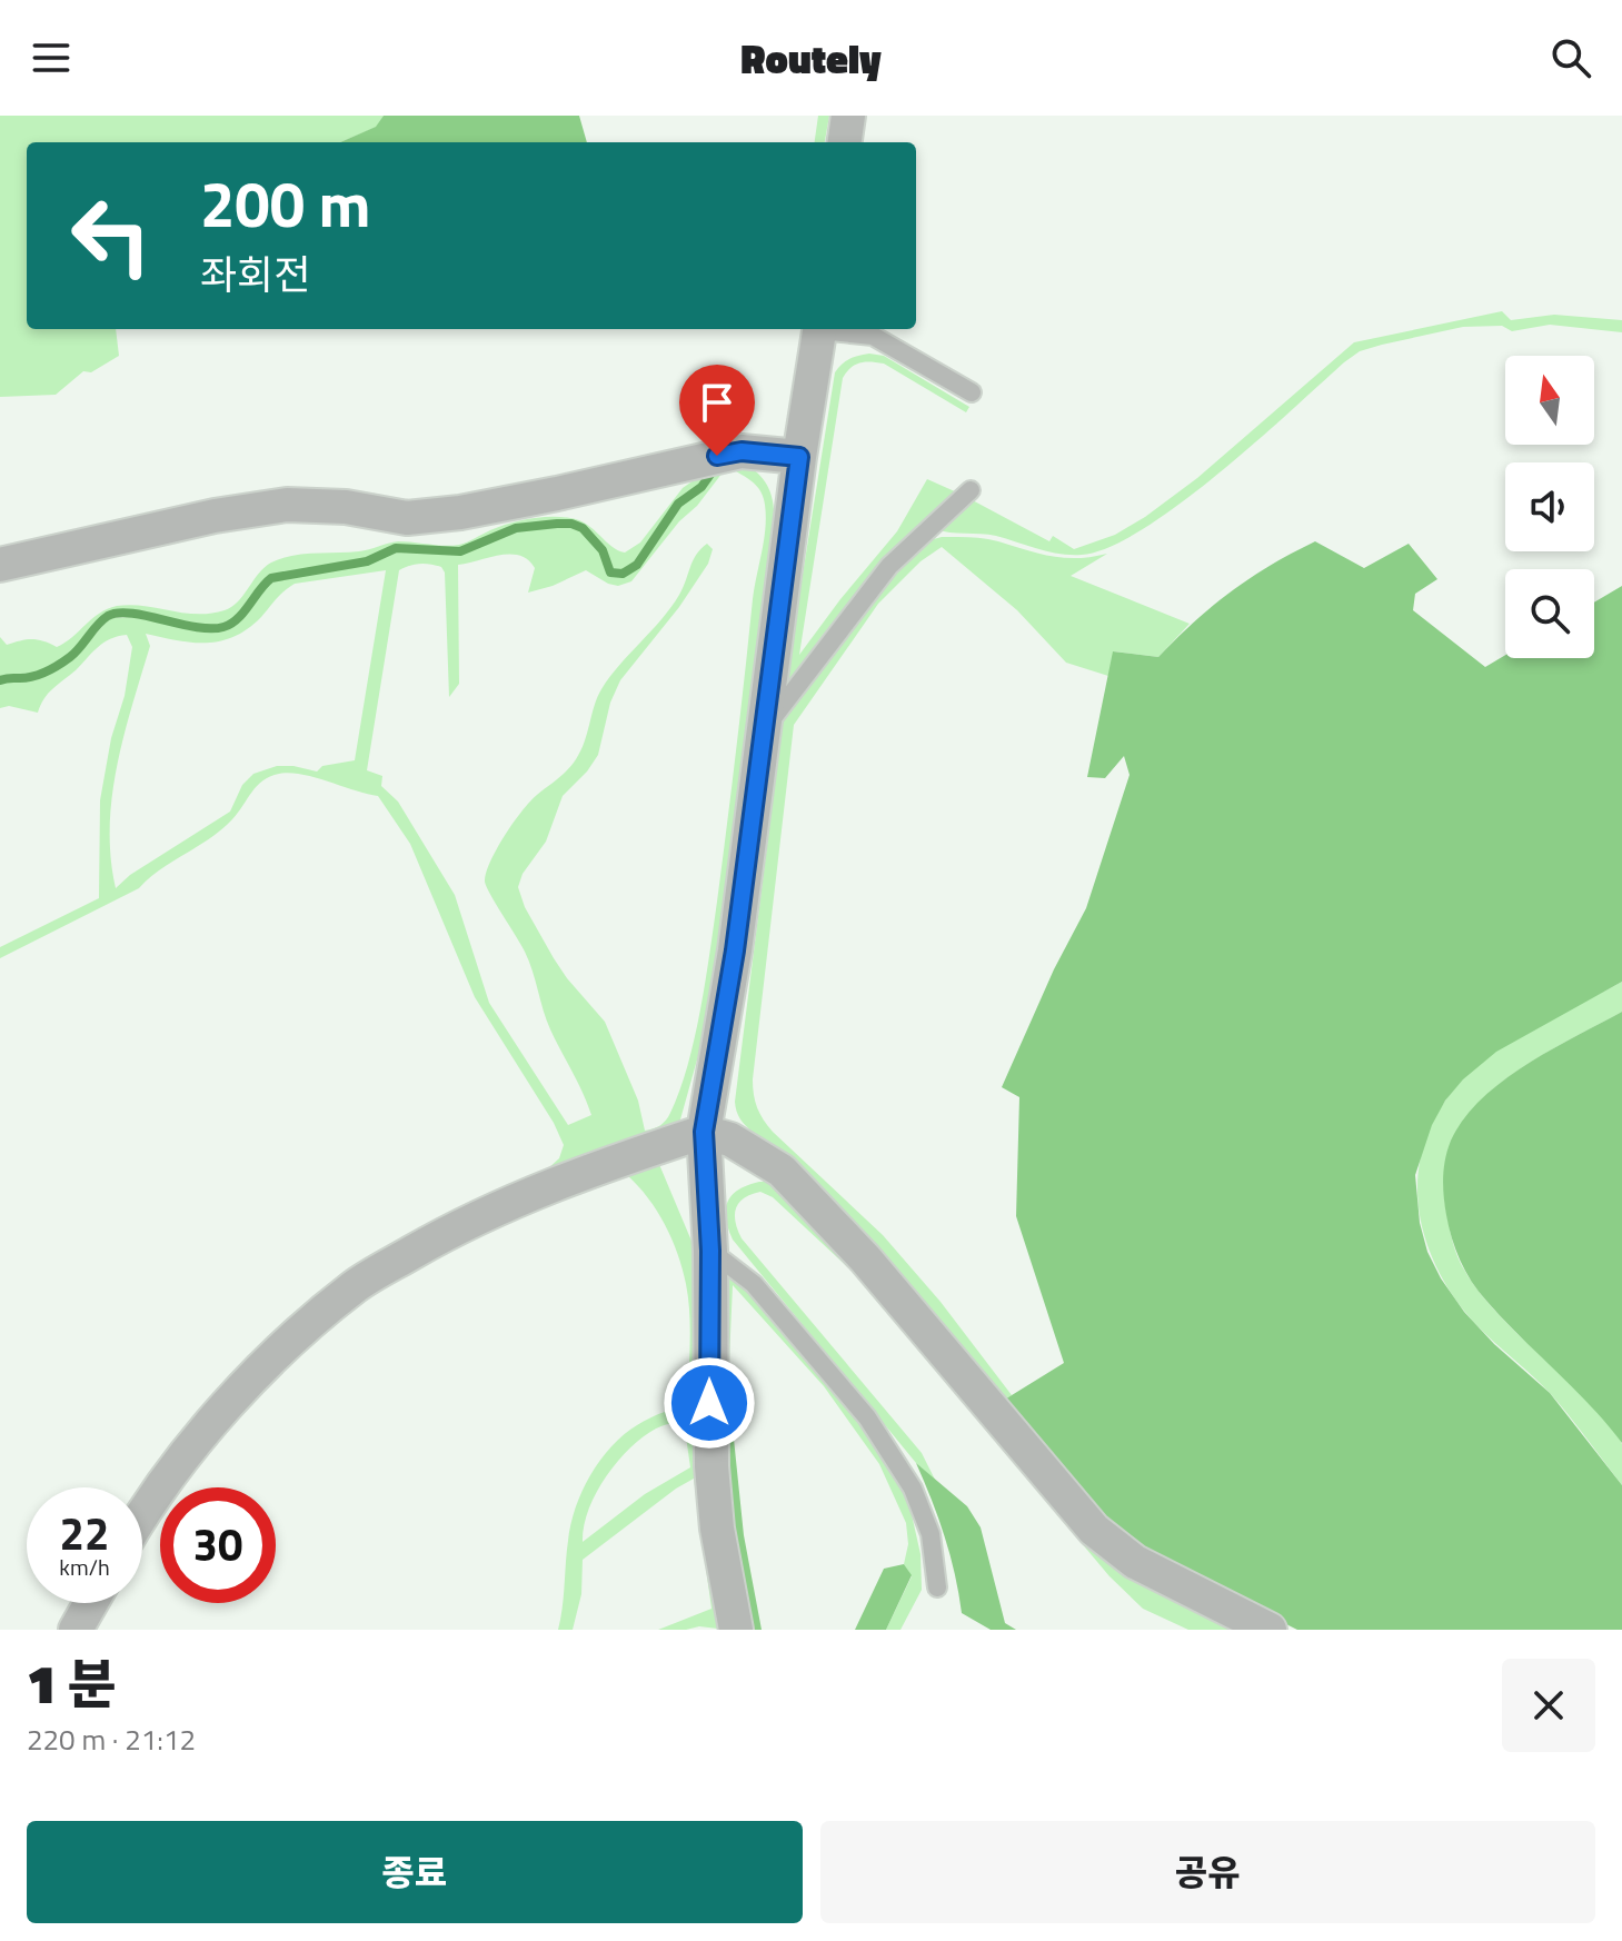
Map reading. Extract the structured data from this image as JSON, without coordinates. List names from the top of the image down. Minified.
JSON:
{"north":"top","page":{"header":"Routely","turn":["200 m","좌회전"],"speed":"22 km/h","limit":"30","heading":["1 분","220 m · 21:12"],"buttons":["종료","공유"]}}
